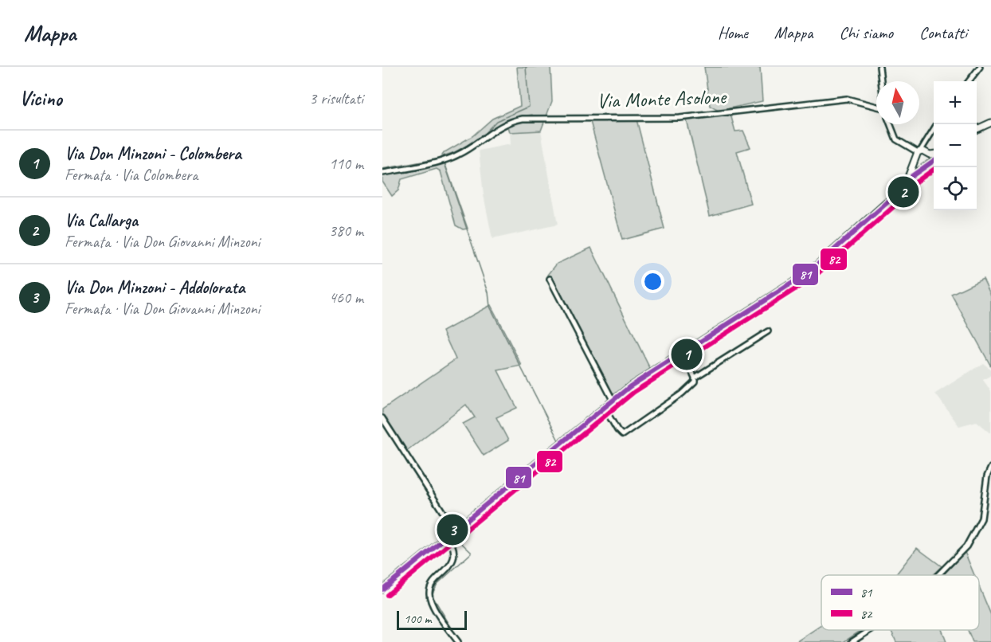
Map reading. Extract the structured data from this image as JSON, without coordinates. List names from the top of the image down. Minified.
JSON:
{"streets":{"street":["Via Monte Asolone"]},"lines":["transit line 81","transit line 82"],"legend":["81","82"],"scale_bar":"100 m","north":"top","page":{"header":"Mappa","nav":["Home","Mappa","Chi siamo","Contatti"],"heading":["Vicino","3 risultati"],"map_buttons":["+","−"],"list":[{"mark":"1","name":"Via Don Minzoni - Colombera","note":"Fermata · Via Colombera","value":"110 m"},{"mark":"2","name":"Via Callarga","note":"Fermata · Via Don Giovanni Minzoni","value":"380 m"},{"mark":"3","name":"Via Don Minzoni - Addolorata","note":"Fermata · Via Don Giovanni Minzoni","value":"460 m"}],"pins":["2","1","3"],"scale":"100 m"}}
